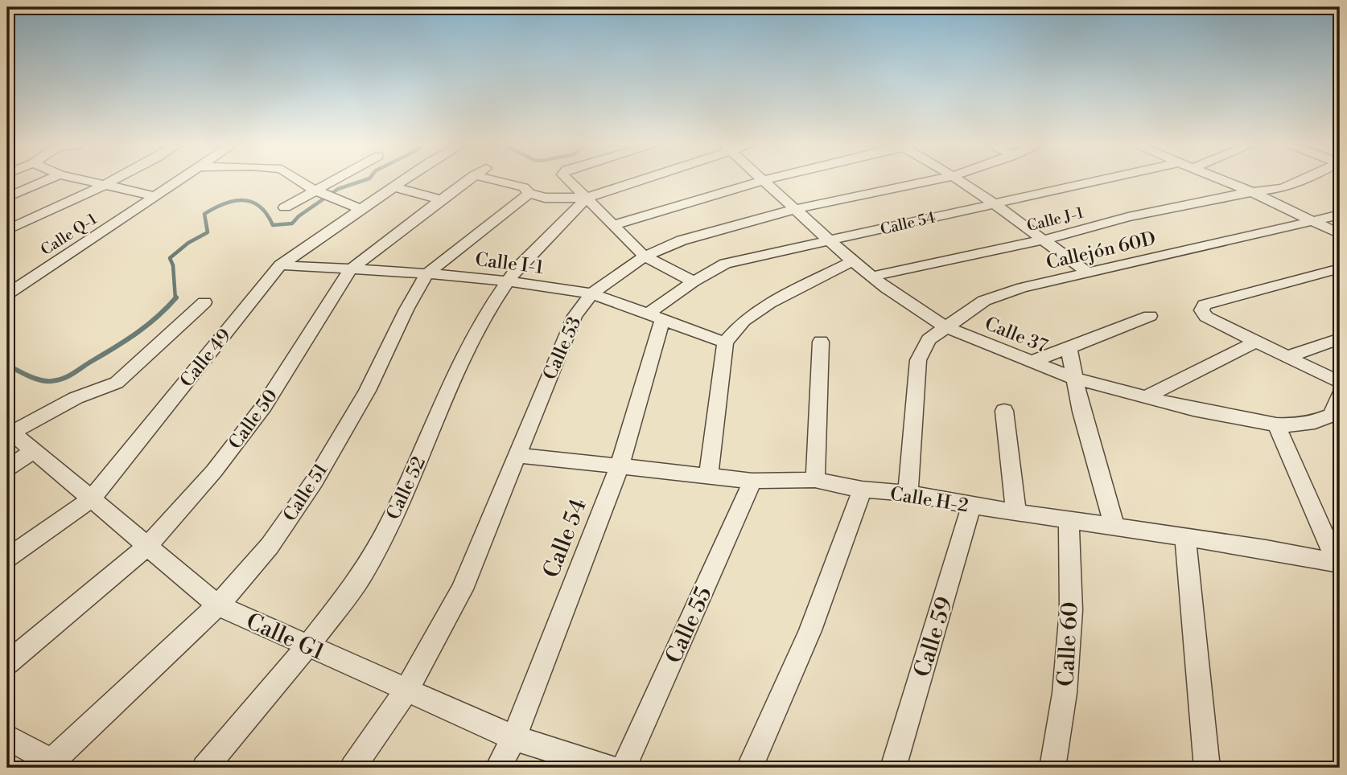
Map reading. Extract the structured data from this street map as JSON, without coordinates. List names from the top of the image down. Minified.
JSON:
{"streets":{"street":["Calle J-1","Calle 54","Calle Q-1","Callejón 60D","Calle I-1","Calle 37","Calle 53","Calle 49","Calle 50","Calle 52","Calle 51","Calle H-2","Calle 55","Calle G1","Calle 59","Calle 60"]},"crossings":[["Calle J-1","Calle 37"],["Calle 54","Calle I-1"],["Calle 54","Calle 37"],["Calle 54","Calle H-2"],["Calle 54","Calle G1"],["Callejón 60D","Calle 37"],["Callejón 60D","Calle H-2"],["Calle I-1","Calle 53"],["Calle I-1","Calle 49"],["Calle I-1","Calle 50"],["Calle I-1","Calle 52"],["Calle I-1","Calle 51"],["Calle 37","Calle 53"],["Calle 53","Calle H-2"],["Calle 53","Calle G1"],["Calle 49","Calle G1"],["Calle 50","Calle 51"],["Calle 50","Calle G1"],["Calle 52","Calle G1"],["Calle 51","Calle G1"],["Calle H-2","Calle 55"],["Calle H-2","Calle 59"],["Calle H-2","Calle 60"]]}
